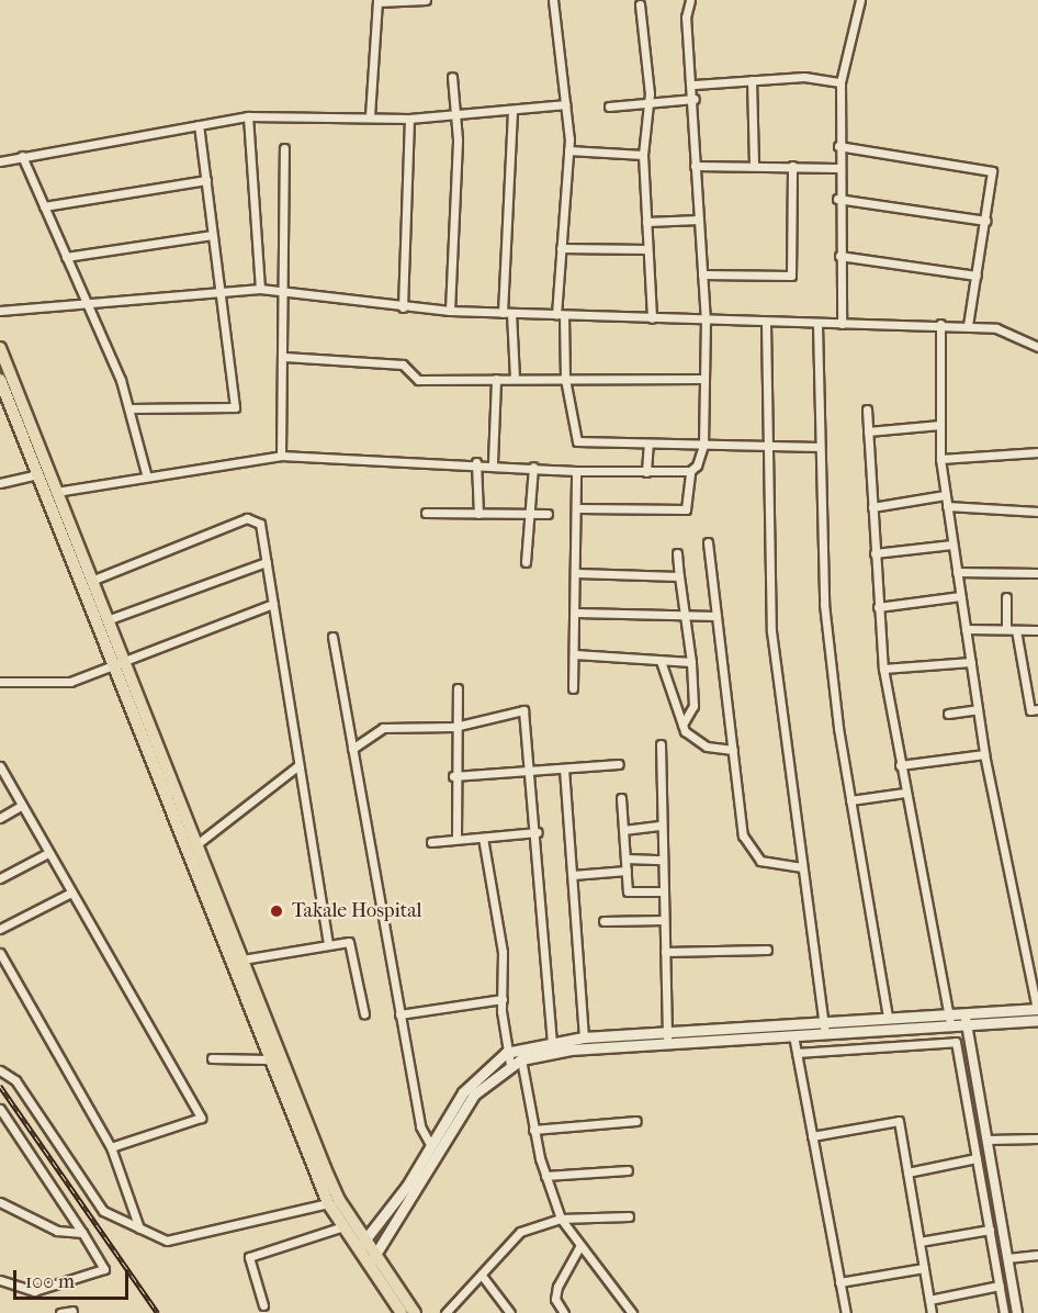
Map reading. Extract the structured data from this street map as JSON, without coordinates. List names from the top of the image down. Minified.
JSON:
{"places":["Takale Hospital"],"scale_bar":"100 m"}
